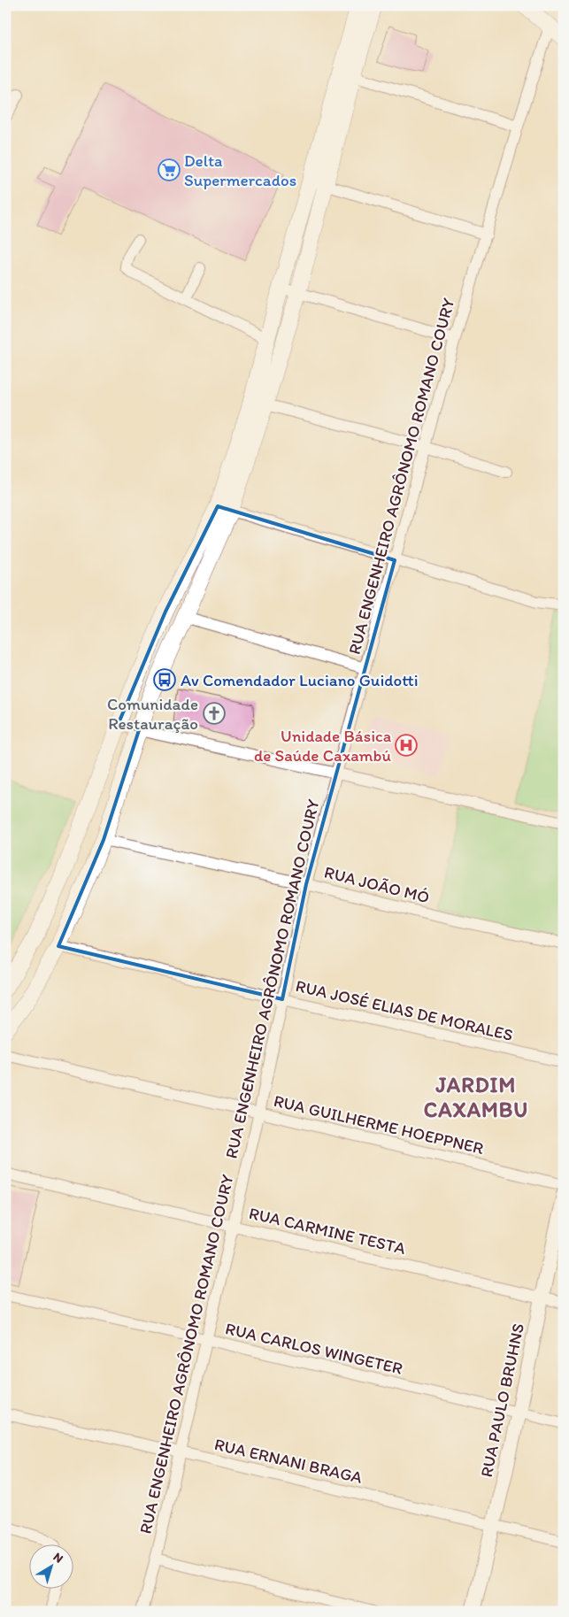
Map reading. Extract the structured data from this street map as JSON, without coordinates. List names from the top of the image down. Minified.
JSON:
{"streets":{"street":["RUA ENGENHEIRO AGRÔNOMO ROMANO COURY","RUA JOÃO MÓ","RUA JOSÉ ELIAS DE MORALES","RUA GUILHERME HOEPPNER","RUA CARMINE TESTA","RUA CARLOS WINGETER","RUA PAULO BRUHNS","RUA ERNANI BRAGA"]},"crossings":[["RUA ENGENHEIRO AGRÔNOMO ROMANO COURY","RUA JOÃO MÓ"],["RUA ENGENHEIRO AGRÔNOMO ROMANO COURY","RUA JOSÉ ELIAS DE MORALES"],["RUA ENGENHEIRO AGRÔNOMO ROMANO COURY","RUA GUILHERME HOEPPNER"],["RUA ENGENHEIRO AGRÔNOMO ROMANO COURY","RUA CARMINE TESTA"],["RUA ENGENHEIRO AGRÔNOMO ROMANO COURY","RUA CARLOS WINGETER"],["RUA ENGENHEIRO AGRÔNOMO ROMANO COURY","RUA ERNANI BRAGA"],["RUA CARMINE TESTA","RUA PAULO BRUHNS"],["RUA CARLOS WINGETER","RUA PAULO BRUHNS"],["RUA PAULO BRUHNS","RUA ERNANI BRAGA"]],"districts":["JARDIM CAXAMBU"],"places":{"supermarket":["Delta Supermercados"],"bus stop":["Av Comendador Luciano Guidotti"],"church":["Comunidade Restauração"],"hospital":["Unidade Básica de Saúde Caxambú"]},"north":"top right"}
